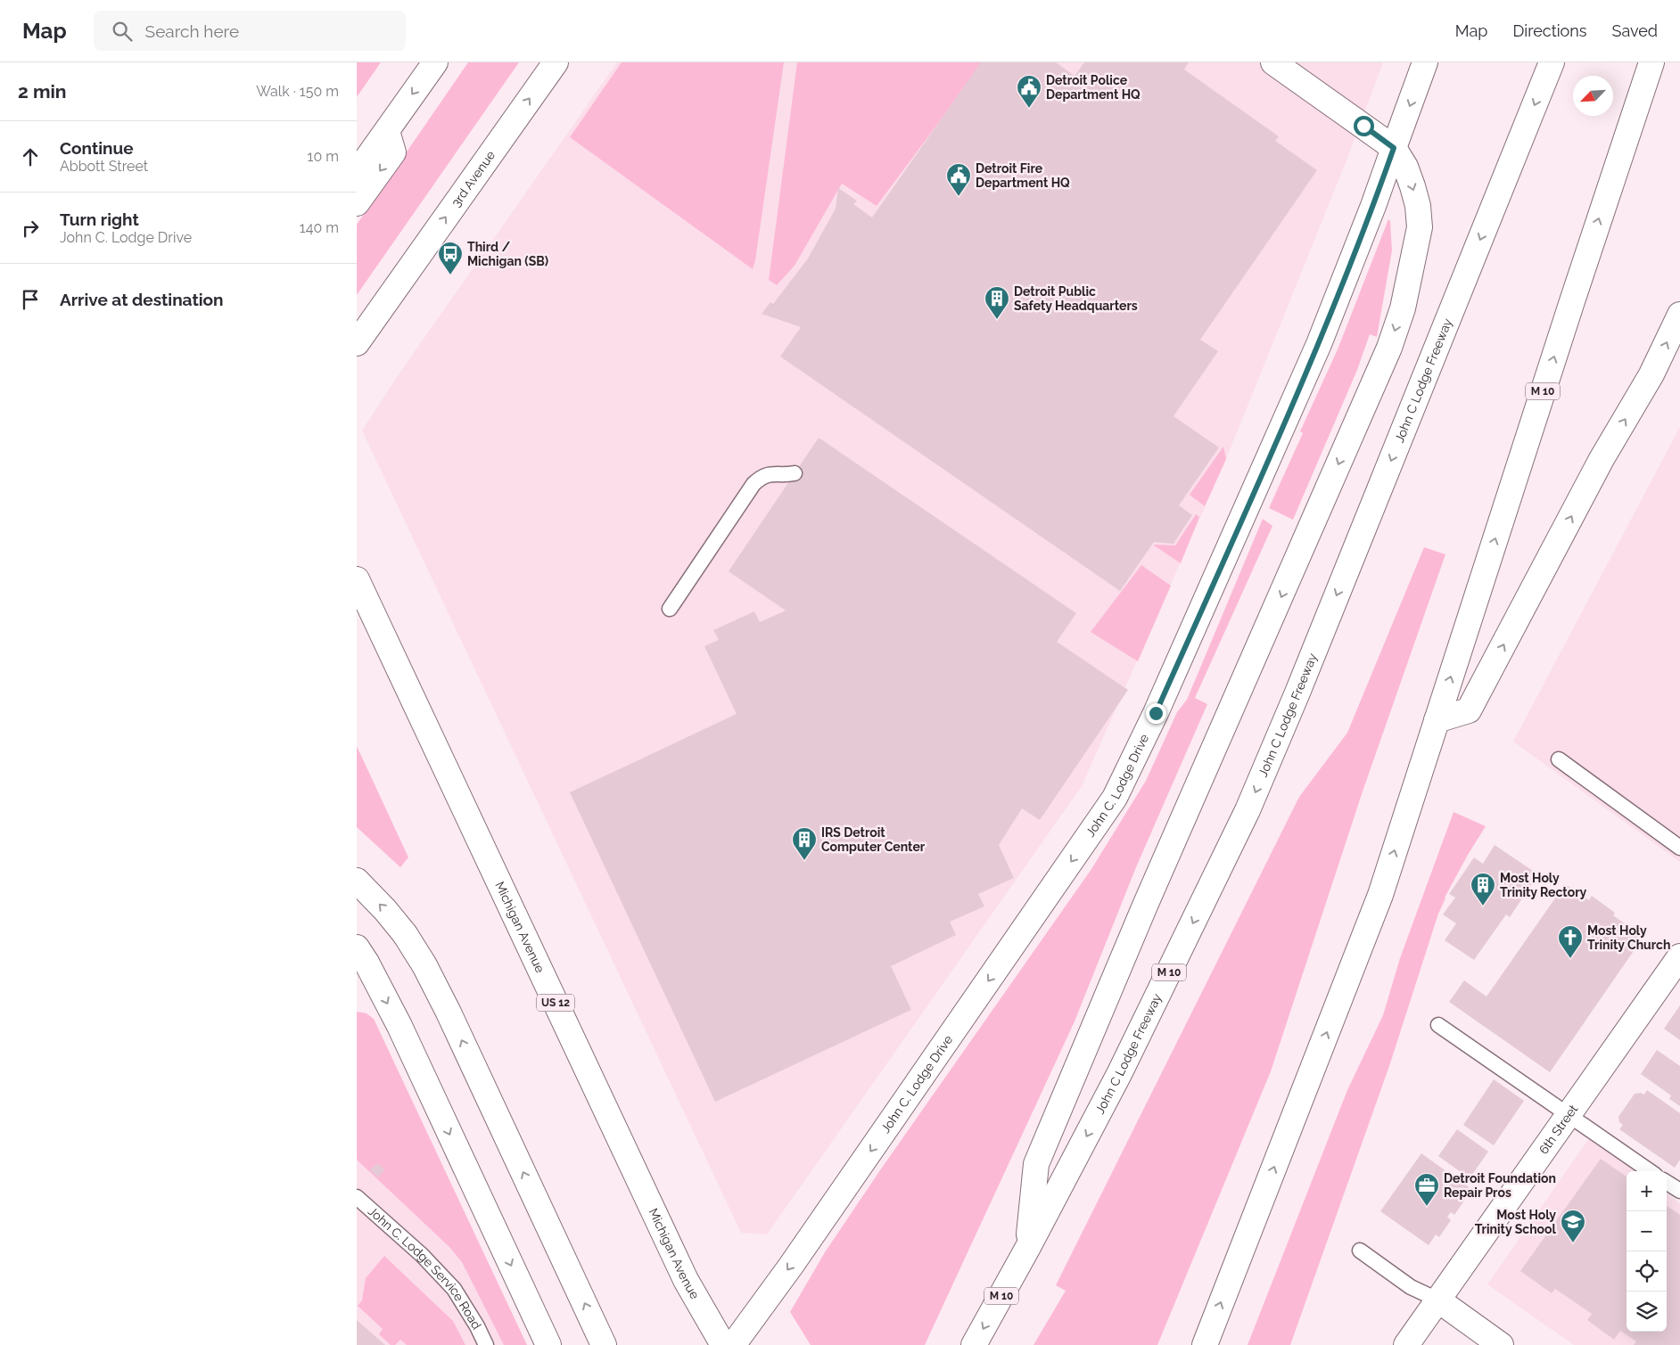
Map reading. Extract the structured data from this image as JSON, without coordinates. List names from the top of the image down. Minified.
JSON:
{"streets":{"main road":["3rd Avenue","John C Lodge Freeway","M 10","John C. Lodge Drive","Michigan Avenue","US 12","6th Street"],"lane":["John C. Lodge Service Road"]},"places":{"public building":["Detroit Police Department HQ","Detroit Fire Department HQ"],"bus stop":["Third / Michigan (SB)"],"building":["Detroit Public Safety Headquarters","IRS Detroit Computer Center","Most Holy Trinity Rectory"],"church":["Most Holy Trinity Church"],"office":["Detroit Foundation Repair Pros"],"school or university":["Most Holy Trinity School"]},"north":"bottom left","page":{"header":"Map","search":"Search here","nav":["Map","Directions","Saved"],"heading":["2 min","Walk · 150 m"],"list":[["Continue","Abbott Street","10 m"],["Turn right","John C. Lodge Drive","140 m"],"Arrive at destination"],"map_buttons":["+","−"]}}
